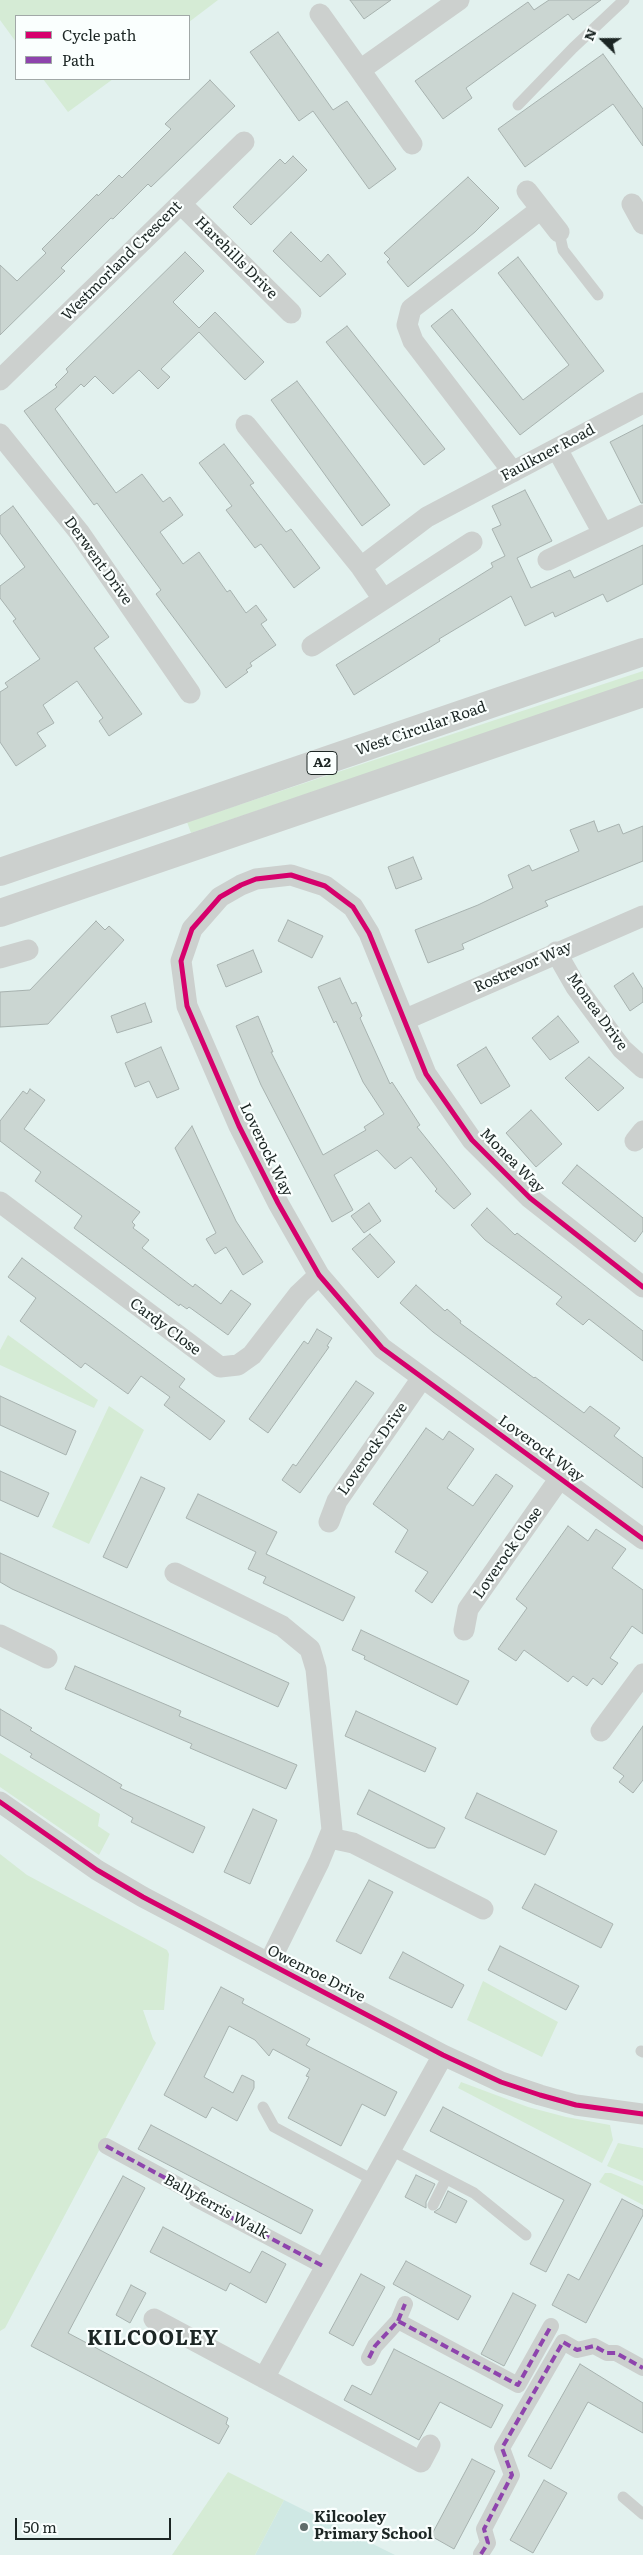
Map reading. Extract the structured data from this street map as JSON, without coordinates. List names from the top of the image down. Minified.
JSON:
{"streets":{"highway":["West Circular Road","A2"],"street":["Harehills Drive","Westmorland Crescent","Faulkner Road","Derwent Drive","Rostrevor Way","Monea Drive","Loverock Way","Monea Way","Cardy Close","Loverock Drive","Loverock Close","Owenroe Drive","Ballyferris Walk"]},"crossings":[["Harehills Drive","Westmorland Crescent"],["Rostrevor Way","Monea Drive"],["Rostrevor Way","Loverock Way"],["Rostrevor Way","Monea Way"],["Loverock Way","Monea Way"],["Loverock Way","Cardy Close"],["Loverock Way","Loverock Drive"],["Loverock Way","Loverock Close"]],"districts":["KILCOOLEY"],"places":["Kilcooley Primary School"],"legend":["Cycle path","Path"],"scale_bar":"50 m","north":"left"}
